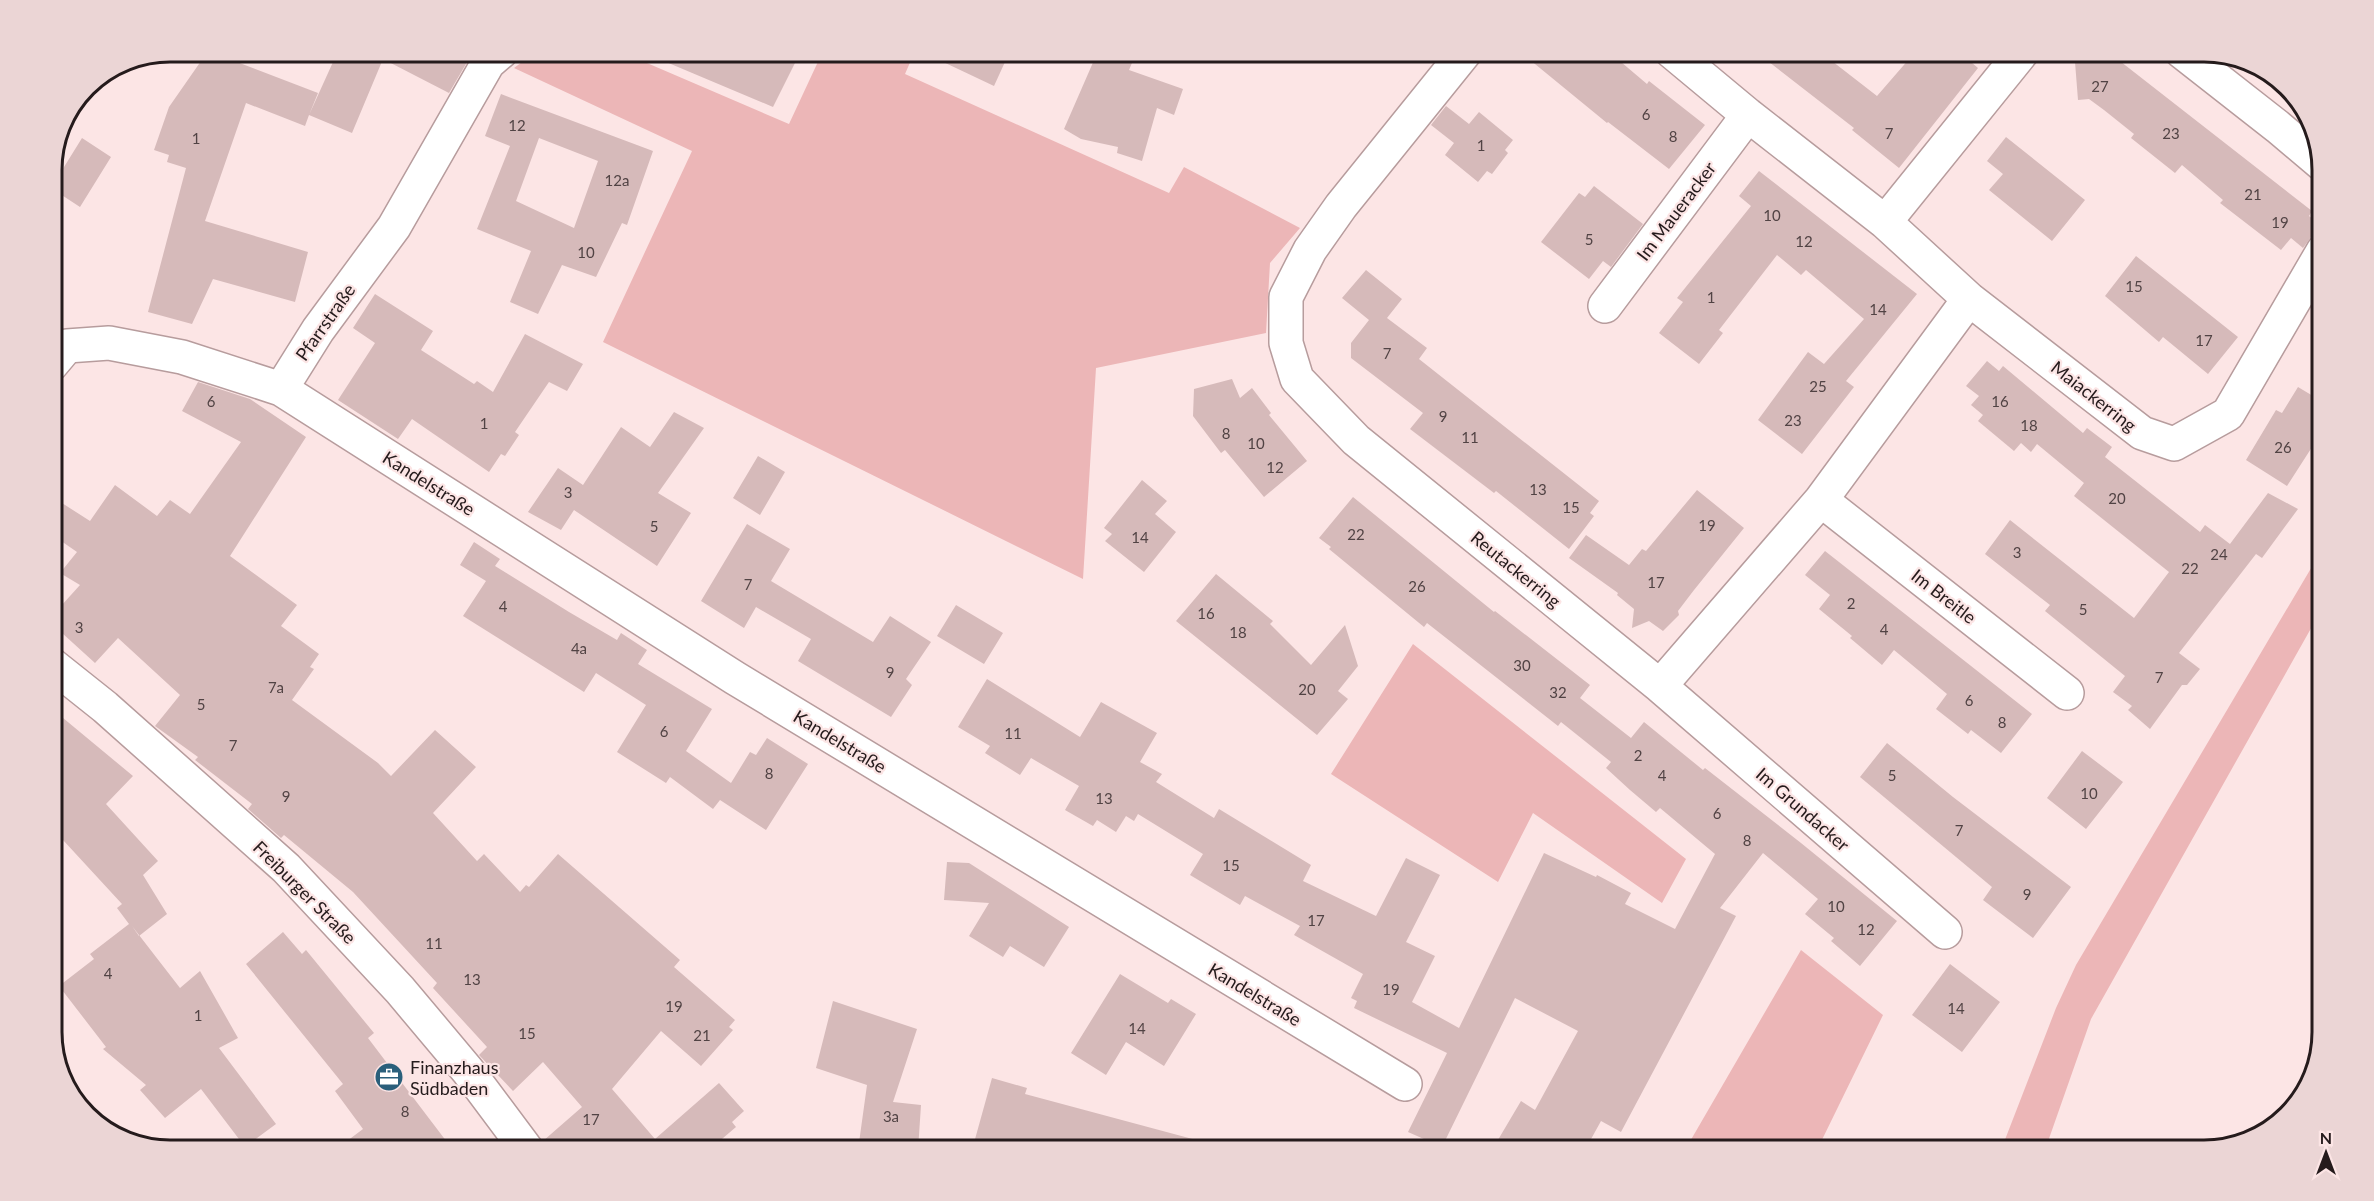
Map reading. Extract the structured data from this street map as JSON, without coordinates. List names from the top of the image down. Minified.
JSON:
{"streets":{"street":["Im Maueracker","Pfarrstraße","Maiackerring","Kandelstraße","Reutackerring","Im Breitle","Im Grundacker","Freiburger Straße"]},"crossings":[["Im Maueracker","Maiackerring"],["Pfarrstraße","Kandelstraße"],["Reutackerring","Im Grundacker"]],"places":{"office":["Finanzhaus Südbaden"]},"house_numbers":["27","6","12","7","23","8","1","1","12a","21","10","19","5","12","10","15","1","14","17","7","25","6","16","9","23","1","18","8","11","10","26","12","13","3","20","15","19","5","22","14","3","24","22","17","7","26","2","4","5","16","3","4","18","4a","30","9","7","7a","20","32","6","5","8","6","11","7","2","8","4","5","10","9","13","6","7","8","15","9","10","17","12","11","4","13","19","19","14","1","14","15","21","8","3a","17"],"north":"top"}
